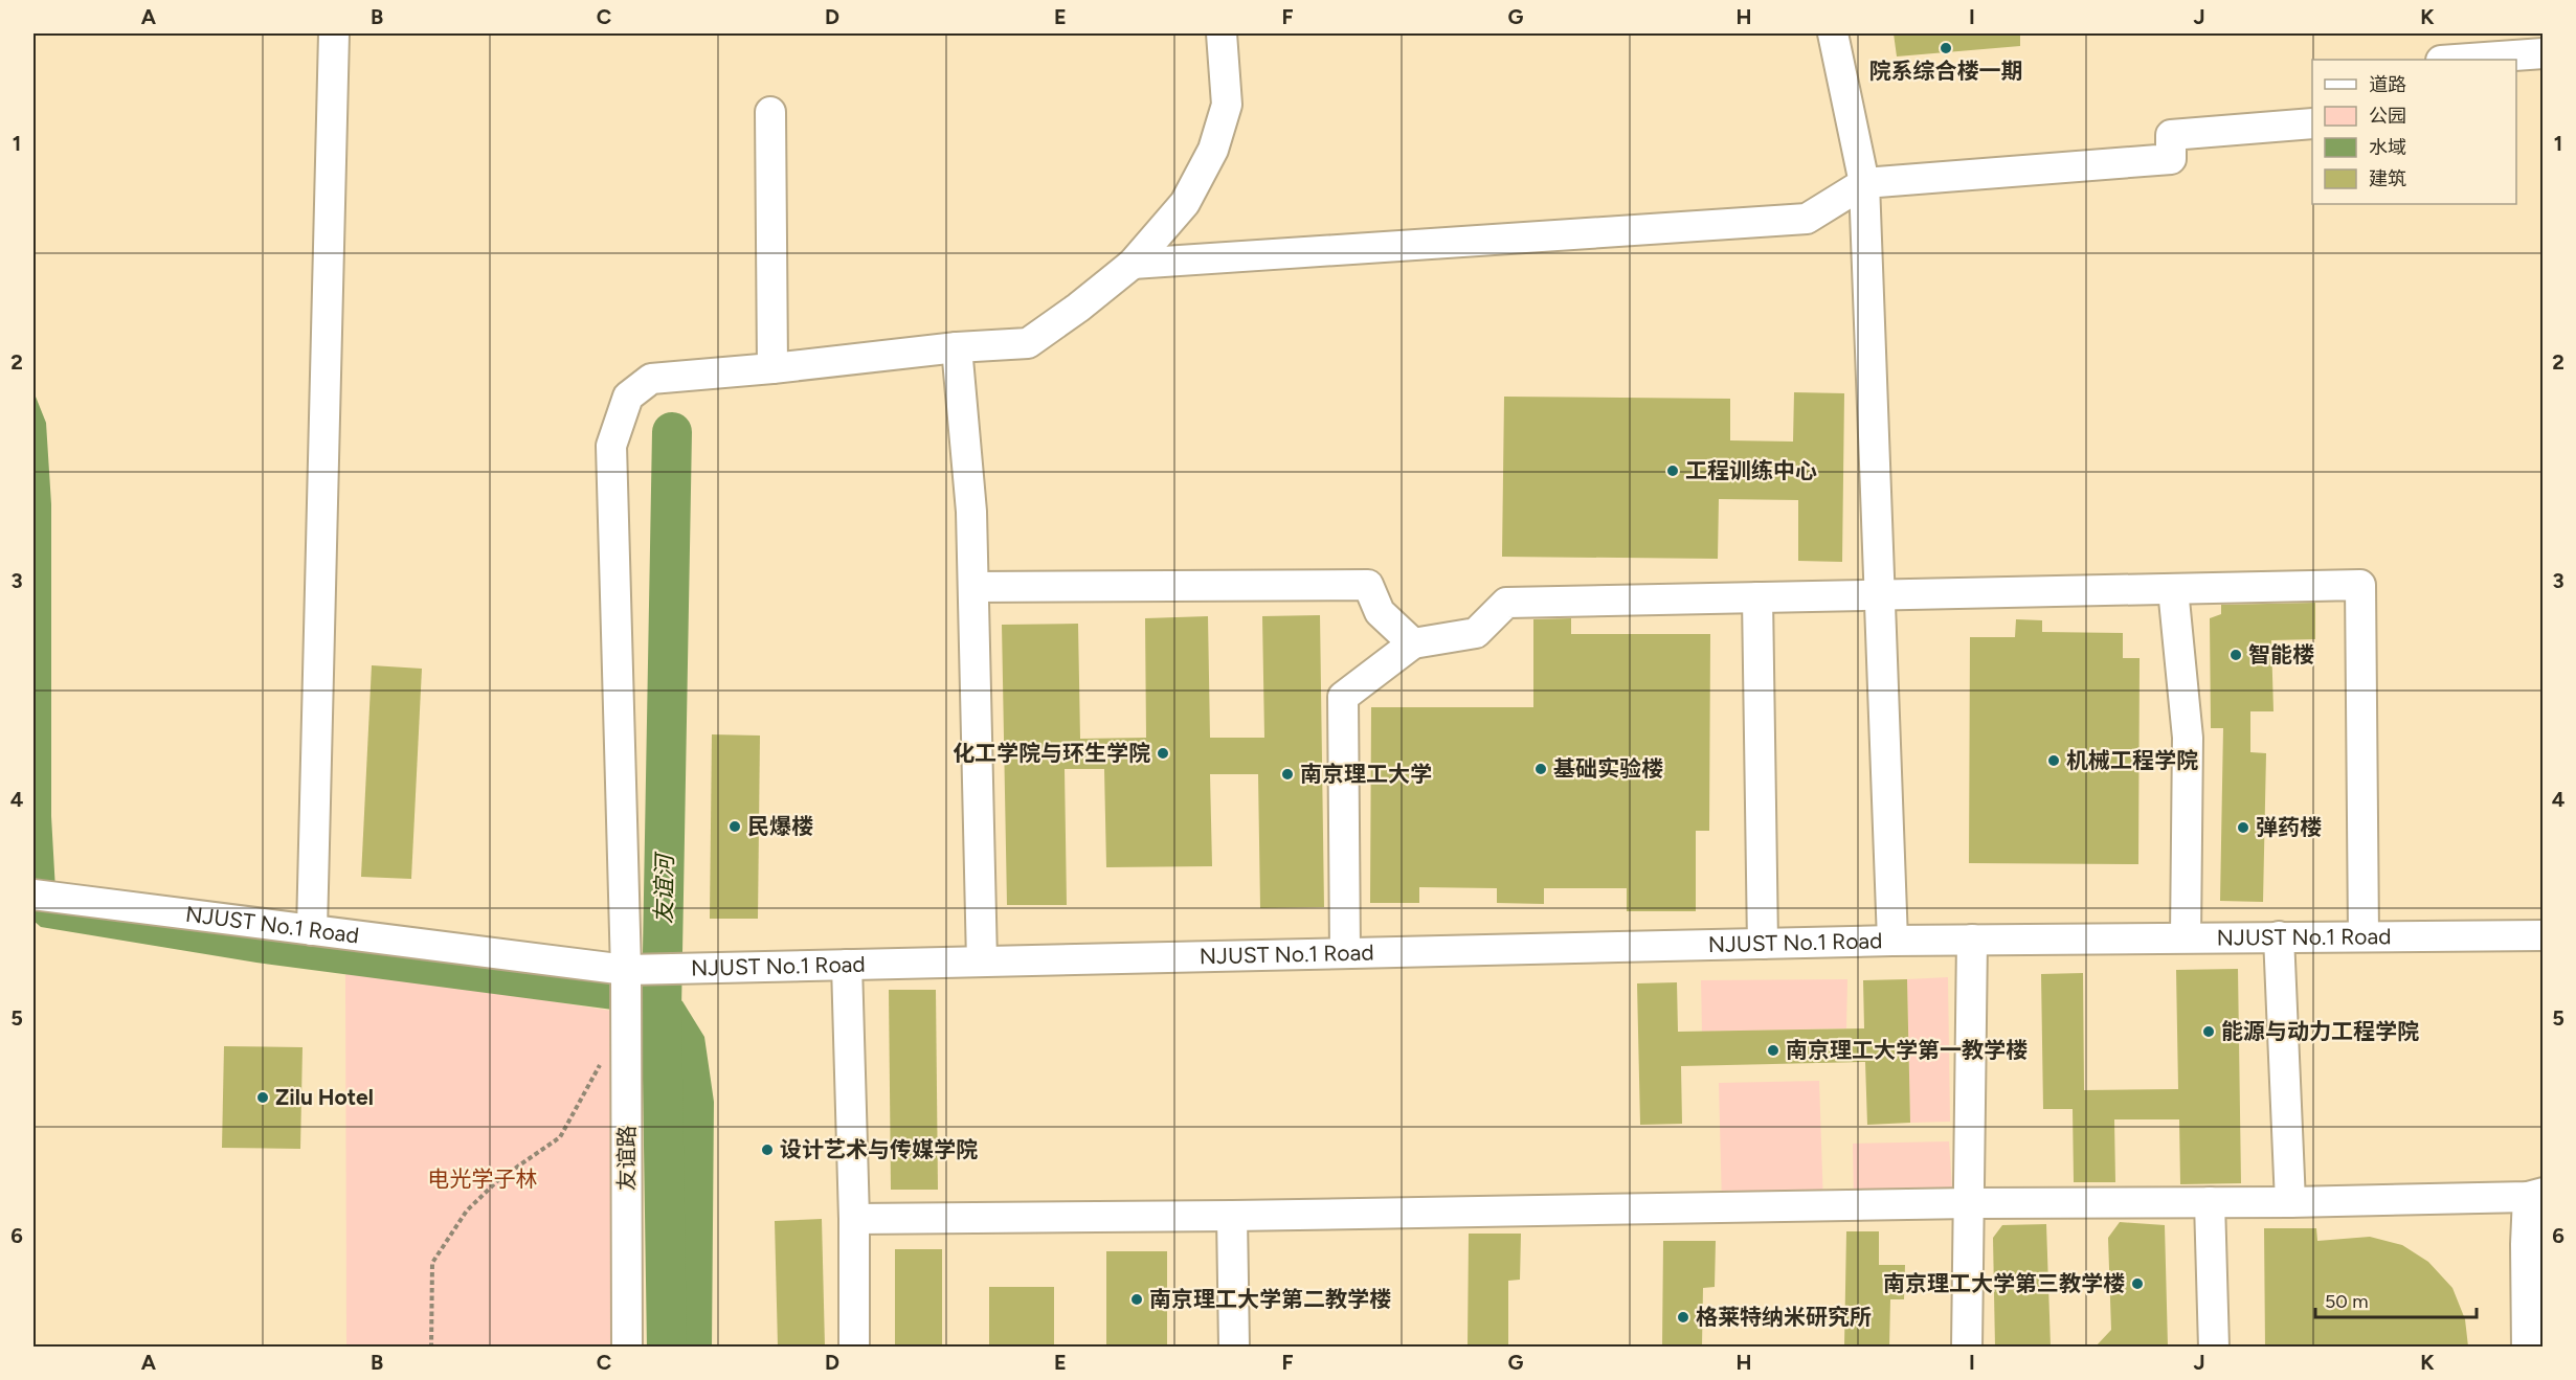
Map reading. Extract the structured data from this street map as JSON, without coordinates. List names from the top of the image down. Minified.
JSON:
{"streets":{"street":["NJUST No.1 Road","友谊路"]},"crossings":[["NJUST No.1 Road","友谊路"]],"water":["友谊河"],"parks":["电光学子林"],"places":["院系综合楼一期","工程训练中心","智能楼","化工学院与环生学院","机械工程学院","基础实验楼","南京理工大学","民爆楼","弹药楼","能源与动力工程学院","南京理工大学第一教学楼","Zilu Hotel","设计艺术与传媒学院","南京理工大学第三教学楼","南京理工大学第二教学楼","格莱特纳米研究所"],"legend":["道路","公园","水域","建筑"],"scale_bar":"50 m","grid":{"columns":["A","B","C","D","E","F","G","H","I","J","K"],"rows":["1","2","3","4","5","6"]}}
